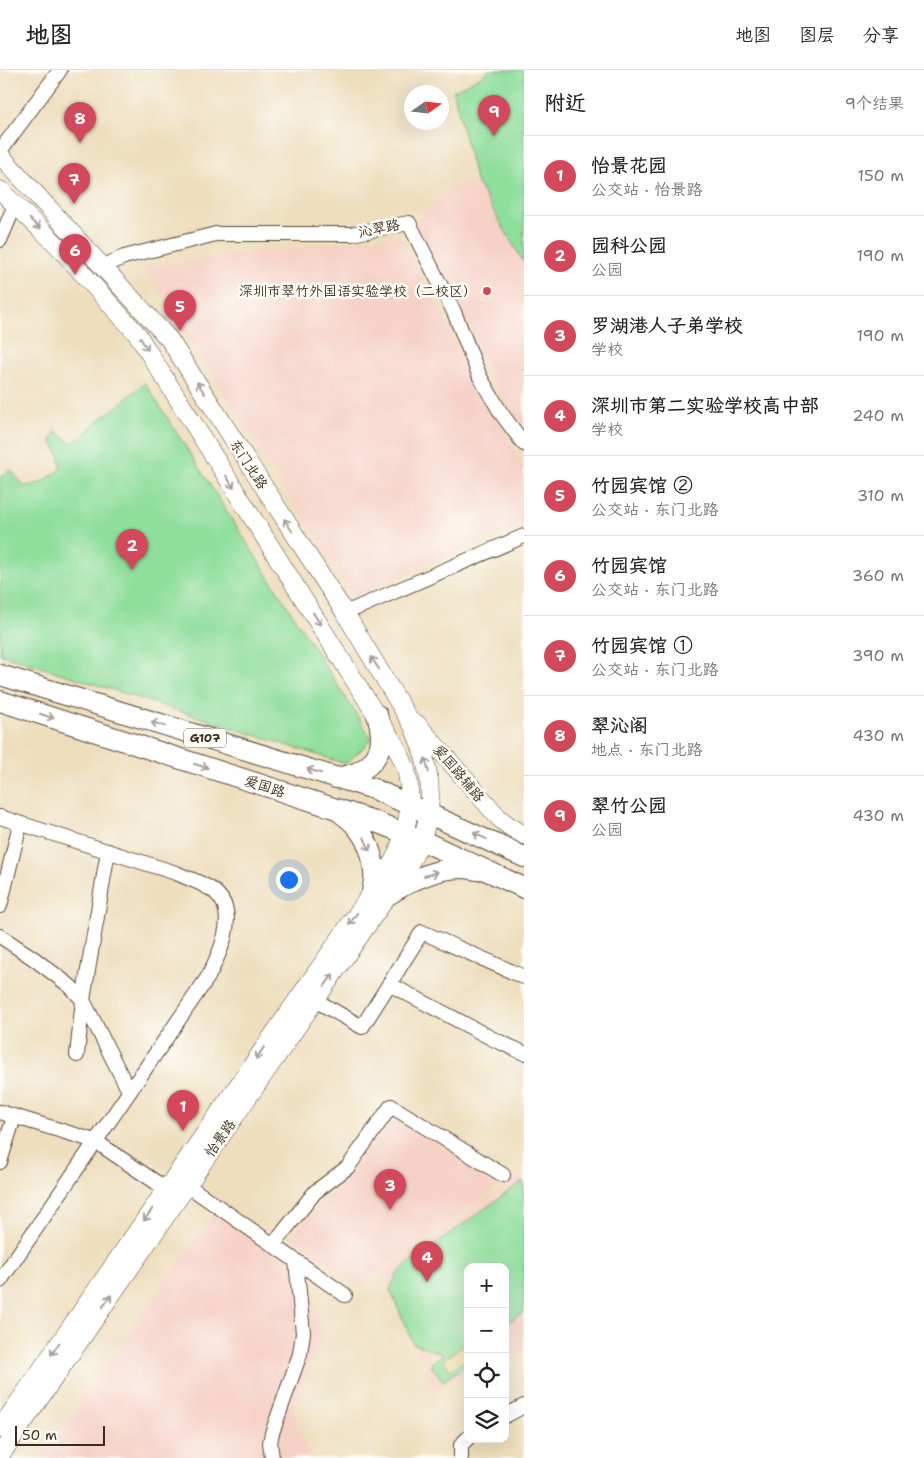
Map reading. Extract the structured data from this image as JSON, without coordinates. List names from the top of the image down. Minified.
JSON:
{"streets":{"highway":["G107","爱国路"],"main road":["东门北路","爱国路辅路","怡景路"],"street":["沁翠路"]},"crossings":[["沁翠路","东门北路"],["东门北路","爱国路辅路"],["东门北路","爱国路"],["东门北路","怡景路"],["爱国路","怡景路"]],"places":["深圳市翠竹外国语实验学校（二校区）"],"scale_bar":"50 m","north":"right","page":{"header":"地图","nav":["地图","图层","分享"],"heading":["附近","9个结果"],"pins":["9","8","7","6","5","2","1","3","4"],"list":[{"mark":"1","name":"怡景花园","note":"公交站 · 怡景路","value":"150 m"},{"mark":"2","name":"园科公园","note":"公园","value":"190 m"},{"mark":"3","name":"罗湖港人子弟学校","note":"学校","value":"190 m"},{"mark":"4","name":"深圳市第二实验学校高中部","note":"学校","value":"240 m"},{"mark":"5","name":"竹园宾馆 ②","note":"公交站 · 东门北路","value":"310 m"},{"mark":"6","name":"竹园宾馆","note":"公交站 · 东门北路","value":"360 m"},{"mark":"7","name":"竹园宾馆 ①","note":"公交站 · 东门北路","value":"390 m"},{"mark":"8","name":"翠沁阁","note":"地点 · 东门北路","value":"430 m"},{"mark":"9","name":"翠竹公园","note":"公园","value":"430 m"}],"map_buttons":["+","−"],"scale":"50 m"}}
